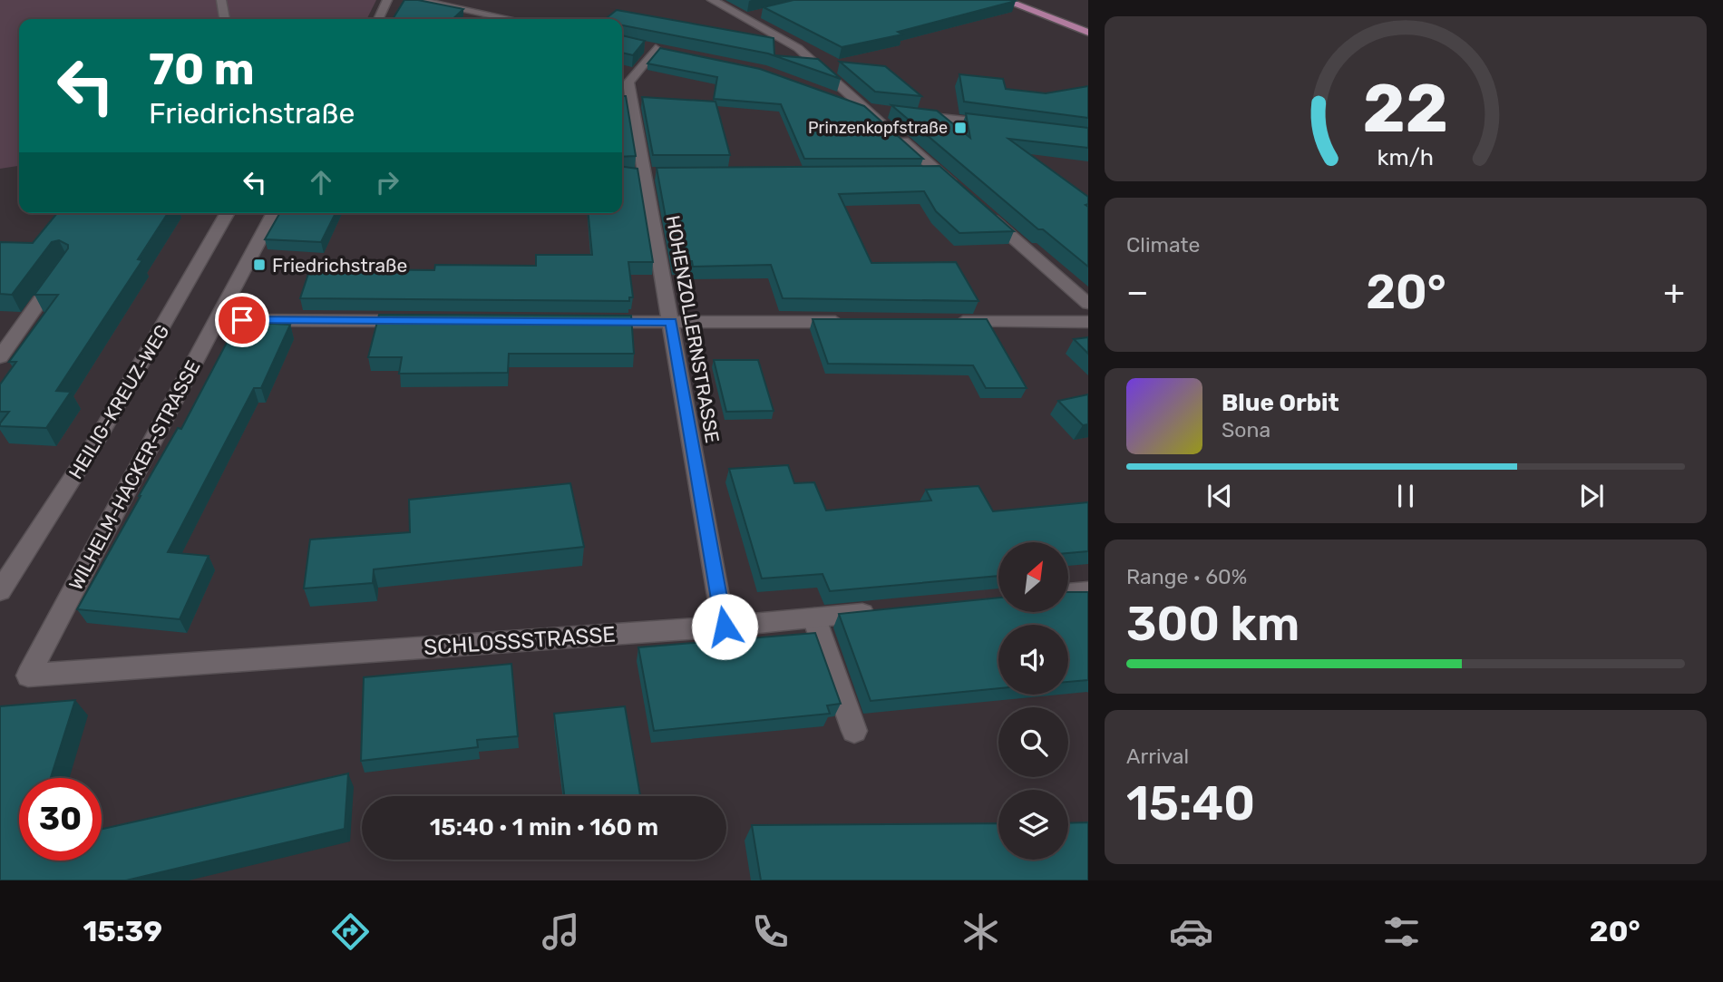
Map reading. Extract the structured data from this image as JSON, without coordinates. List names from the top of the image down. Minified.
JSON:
{"streets":{"street":["HOHENZOLLERNSTRASSE","HEILIG-KREUZ-WEG","WILHELM-HACKER-STRASSE","SCHLOSSSTRASSE"]},"crossings":[["HOHENZOLLERNSTRASSE","SCHLOSSSTRASSE"],["WILHELM-HACKER-STRASSE","SCHLOSSSTRASSE"]],"places":{"transit":["Prinzenkopfstraße","Friedrichstraße"]},"north":"top right","page":{"turn":["70 m","Friedrichstraße"],"tile":["Climate",["Range · 60%","300 km"],["Arrival","15:40"]],"heat":["−","20°","+"],"song":["Blue Orbit","Sona"],"limit":"30","trip":"15:40 · 1 min · 160 m","tabs":["15:39","20°"],"gauge":["22","km/h"]}}
